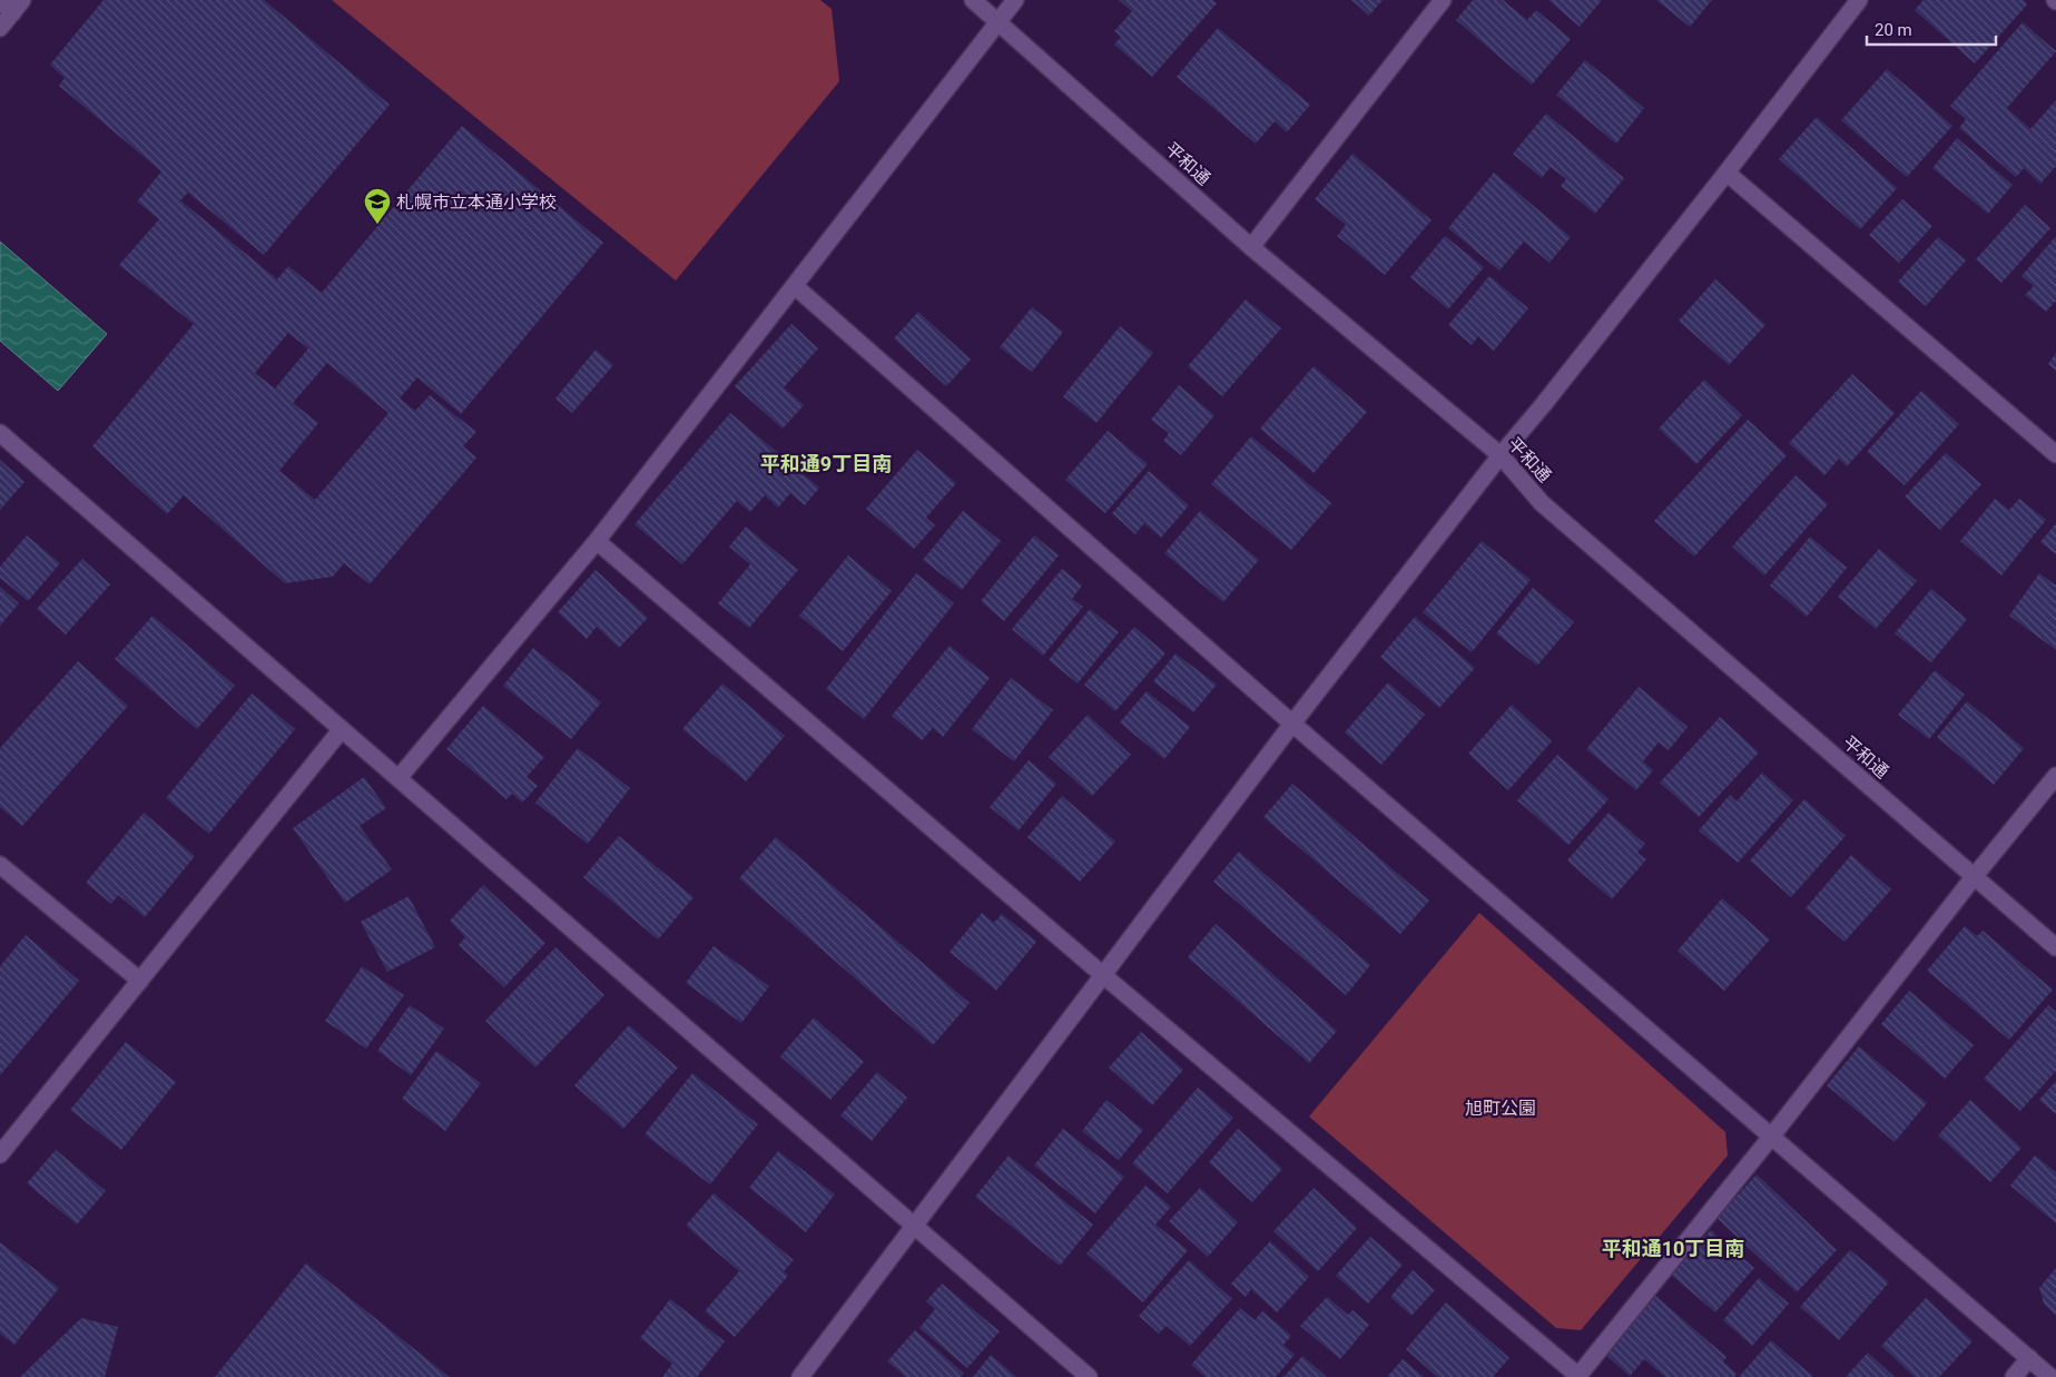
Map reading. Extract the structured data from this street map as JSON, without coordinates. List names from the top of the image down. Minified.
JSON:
{"streets":{"street":["平和通"]},"districts":["平和通9丁目南","平和通10丁目南"],"parks":["旭町公園"],"places":{"school or university":["札幌市立本通小学校"]},"scale_bar":"20 m"}
